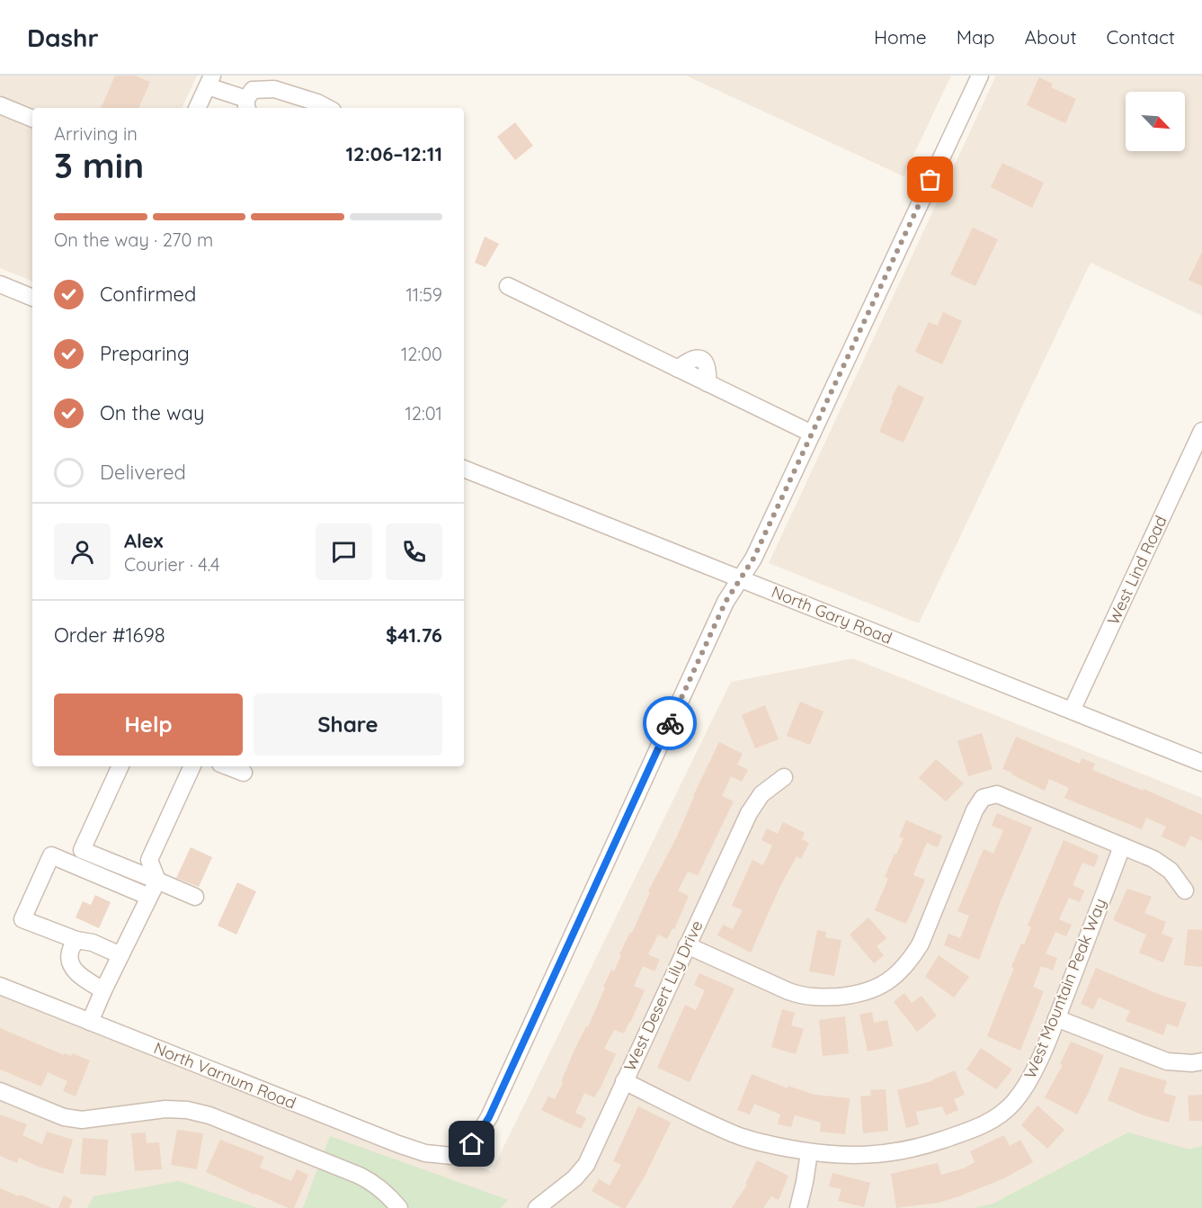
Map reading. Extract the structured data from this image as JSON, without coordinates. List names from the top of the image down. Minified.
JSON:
{"streets":{"street":["West Lind Road","North Gary Road","West Mountain Peak Way","West Desert Lily Drive","North Varnum Road"]},"crossings":[["West Lind Road","North Gary Road"],["North Gary Road","North Varnum Road"],["West Mountain Peak Way","West Desert Lily Drive"]],"north":"bottom right","page":{"header":"Dashr","nav":["Home","Map","About","Contact"],"heading":["3 min","Arriving in","12:06–12:11"],"panel":["Alex","Courier · 4.4","Order #1698","$41.76"],"bar":"On the way · 270 m","list":[["Confirmed","11:59"],["Preparing","12:00"],["On the way","12:01"],"Delivered"],"buttons":["Help","Share"]}}
